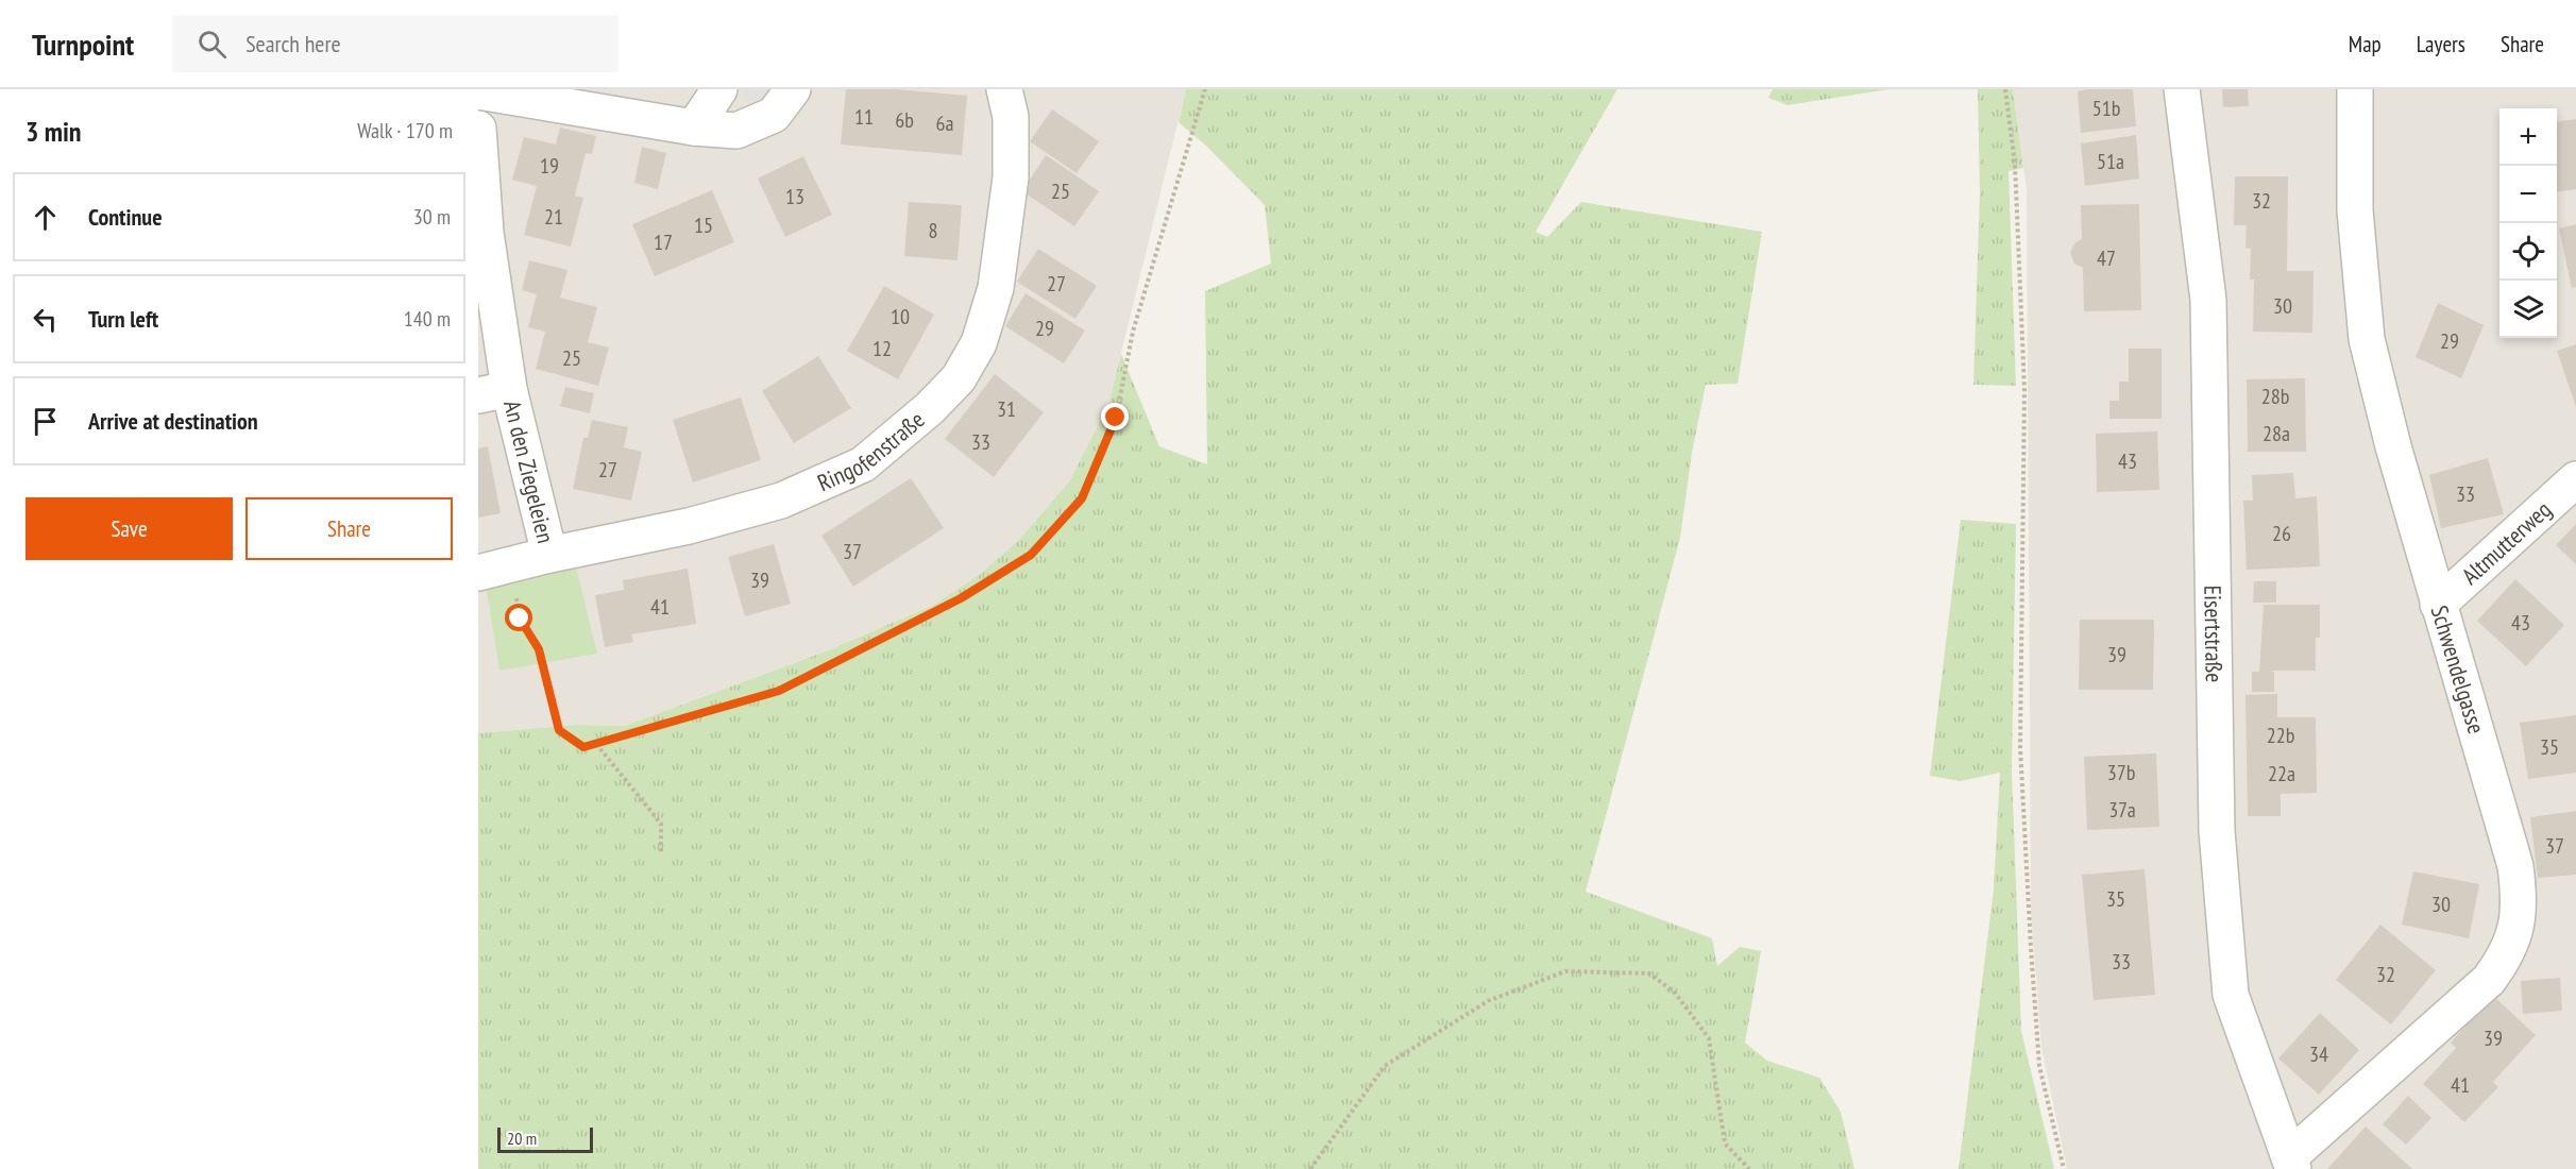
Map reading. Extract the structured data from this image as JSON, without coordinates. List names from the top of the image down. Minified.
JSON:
{"streets":{"street":["Ringofenstraße","An den Ziegeleien","Altmutterweg","Eisertstraße","Schwendelgasse"]},"crossings":[["Ringofenstraße","An den Ziegeleien"],["Altmutterweg","Schwendelgasse"],["Eisertstraße","Schwendelgasse"]],"house_numbers":["51b","11","6b","6a","51a","19","25","13","32","21","15","8","17","47","27","30","10","29","29","12","25","28b","31","28a","33","43","27","33","26","37","39","41","43","39","22b","35","37b","22a","37a","37","35","30","33","32","39","34","41"],"scale_bar":"20 m","page":{"header":"Turnpoint","search":"Search here","nav":["Map","Layers","Share"],"heading":["3 min","Walk · 170 m"],"map_buttons":["+","−"],"list":[["Continue","30 m"],["Turn left","140 m"],"Arrive at destination"],"buttons":["Save","Share"],"scale":"20 m"}}
